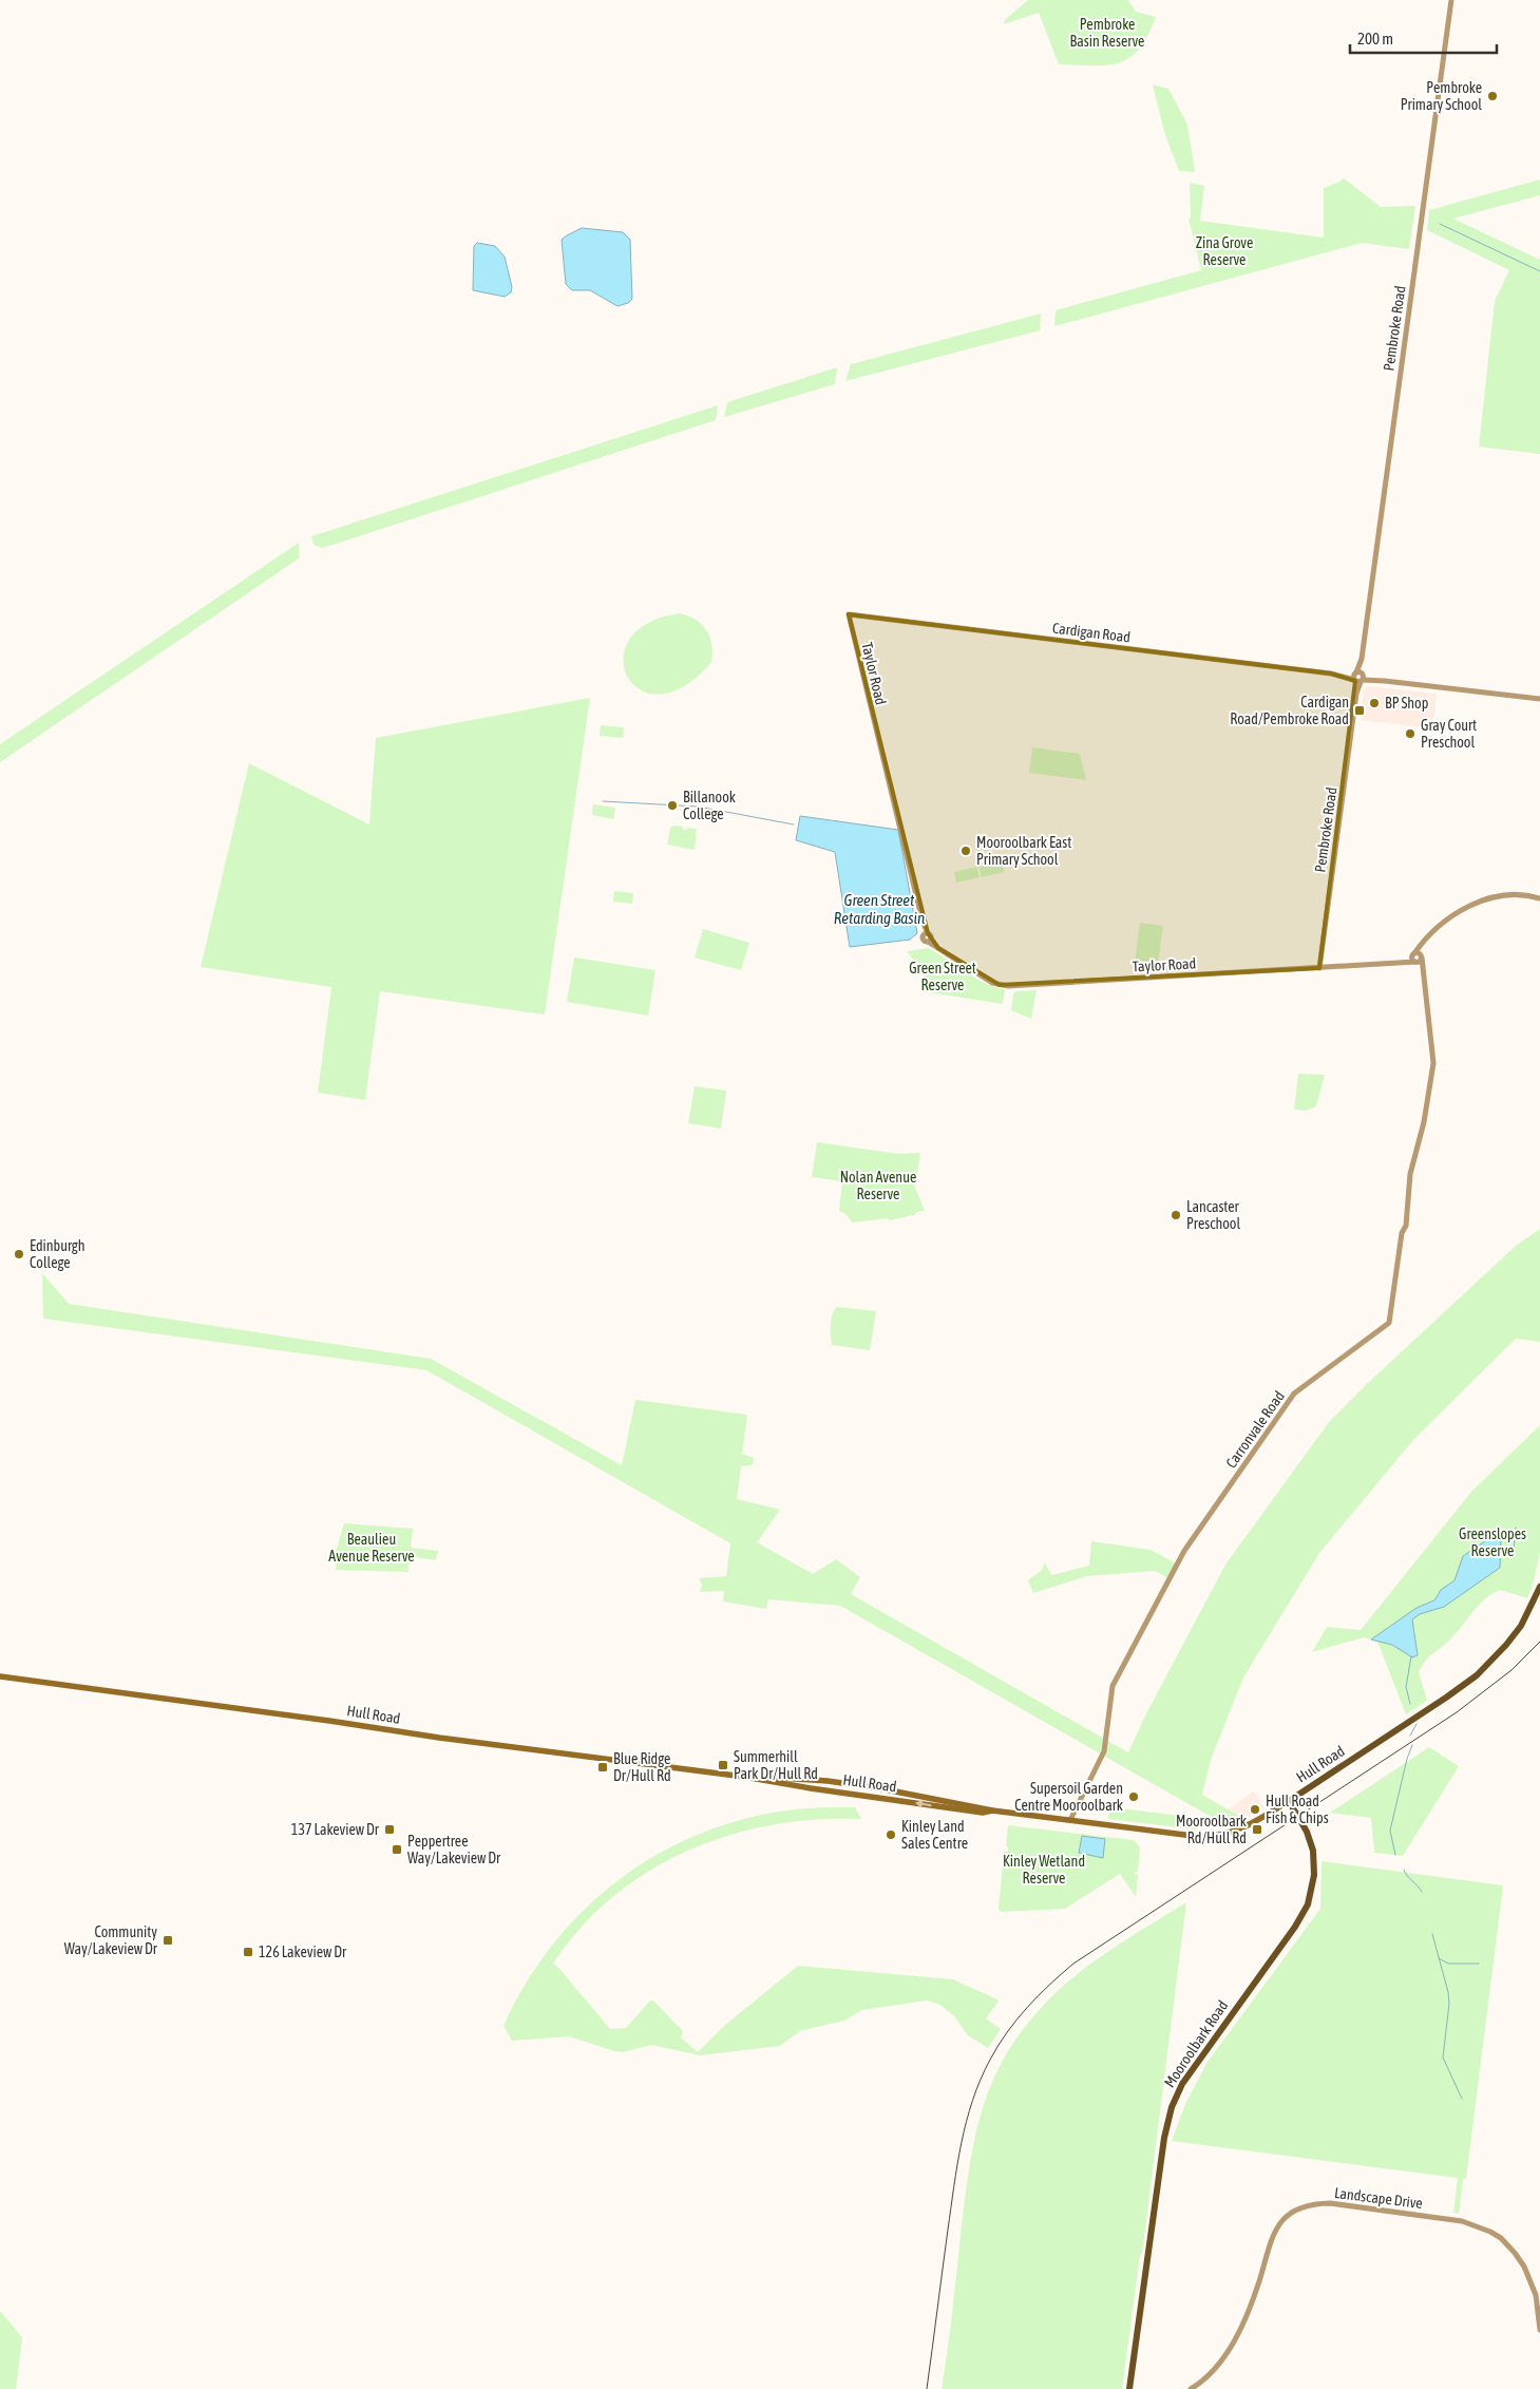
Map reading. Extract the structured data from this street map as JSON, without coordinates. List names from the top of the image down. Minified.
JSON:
{"streets":{"main road":["Hull Road","Mooroolbark Road"],"street":["Pembroke Road","Cardigan Road","Taylor Road","Carronvale Road","Landscape Drive"]},"crossings":[["Pembroke Road","Cardigan Road"],["Pembroke Road","Taylor Road"],["Cardigan Road","Taylor Road"],["Taylor Road","Carronvale Road"],["Carronvale Road","Hull Road"],["Hull Road","Mooroolbark Road"]],"water":["Green Street Retarding Basin"],"parks":["Pembroke Basin Reserve","Zina Grove Reserve","Green Street Reserve","Nolan Avenue Reserve","Greenslopes Reserve","Beaulieu Avenue Reserve","Kinley Wetland Reserve"],"places":{"other":["Pembroke Primary School","BP Shop","Gray Court Preschool","Billanook College","Mooroolbark East Primary School","Lancaster Preschool","Edinburgh College","Supersoil Garden Centre Mooroolbark","Hull Road Fish & Chips","Kinley Land Sales Centre"],"transit":["Cardigan Road/Pembroke Road","Summerhill Park Dr/Hull Rd","Blue Ridge Dr/Hull Rd","137 Lakeview Dr","Mooroolbark Rd/Hull Rd","Peppertree Way/Lakeview Dr","Community Way/Lakeview Dr","126 Lakeview Dr"]},"scale_bar":"200 m"}
